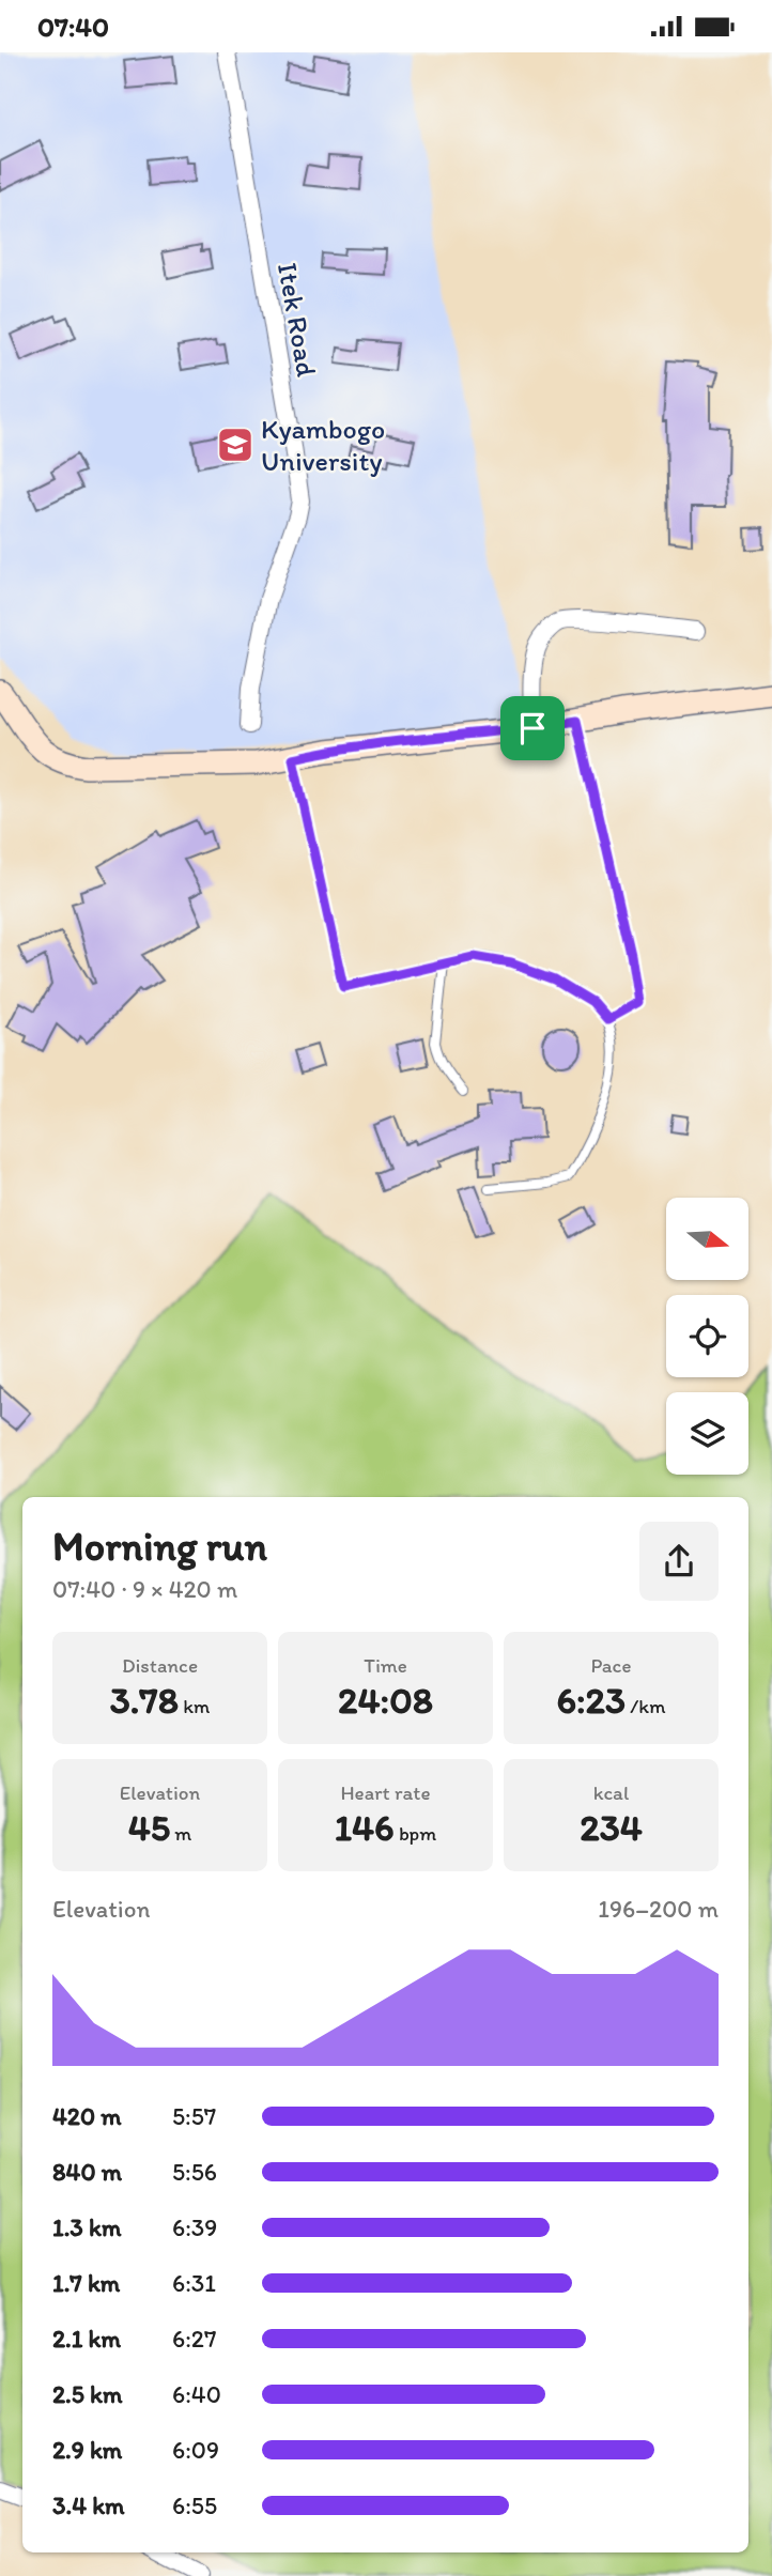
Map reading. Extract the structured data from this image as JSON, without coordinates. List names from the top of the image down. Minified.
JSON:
{"streets":{"street":["Itek Road"]},"places":{"school or university":["Kyambogo University"]},"north":"right","page":{"status":"07:40","heading":["Morning run","07:40 · 9 × 420 m"],"stats":[["Distance","3.78 km"],["Time","24:08"],["Pace","6:23 /km"],["Elevation","45 m"],["Heart rate","146 bpm"],["kcal","234"]],"chart":["Elevation","196–200 m"],"list":[{"name":"420 m","note":"5:57"},{"name":"840 m","note":"5:56"},{"name":"1.3 km","note":"6:39"},{"name":"1.7 km","note":"6:31"},{"name":"2.1 km","note":"6:27"},{"name":"2.5 km","note":"6:40"},{"name":"2.9 km","note":"6:09"},{"name":"3.4 km","note":"6:55"}]}}
